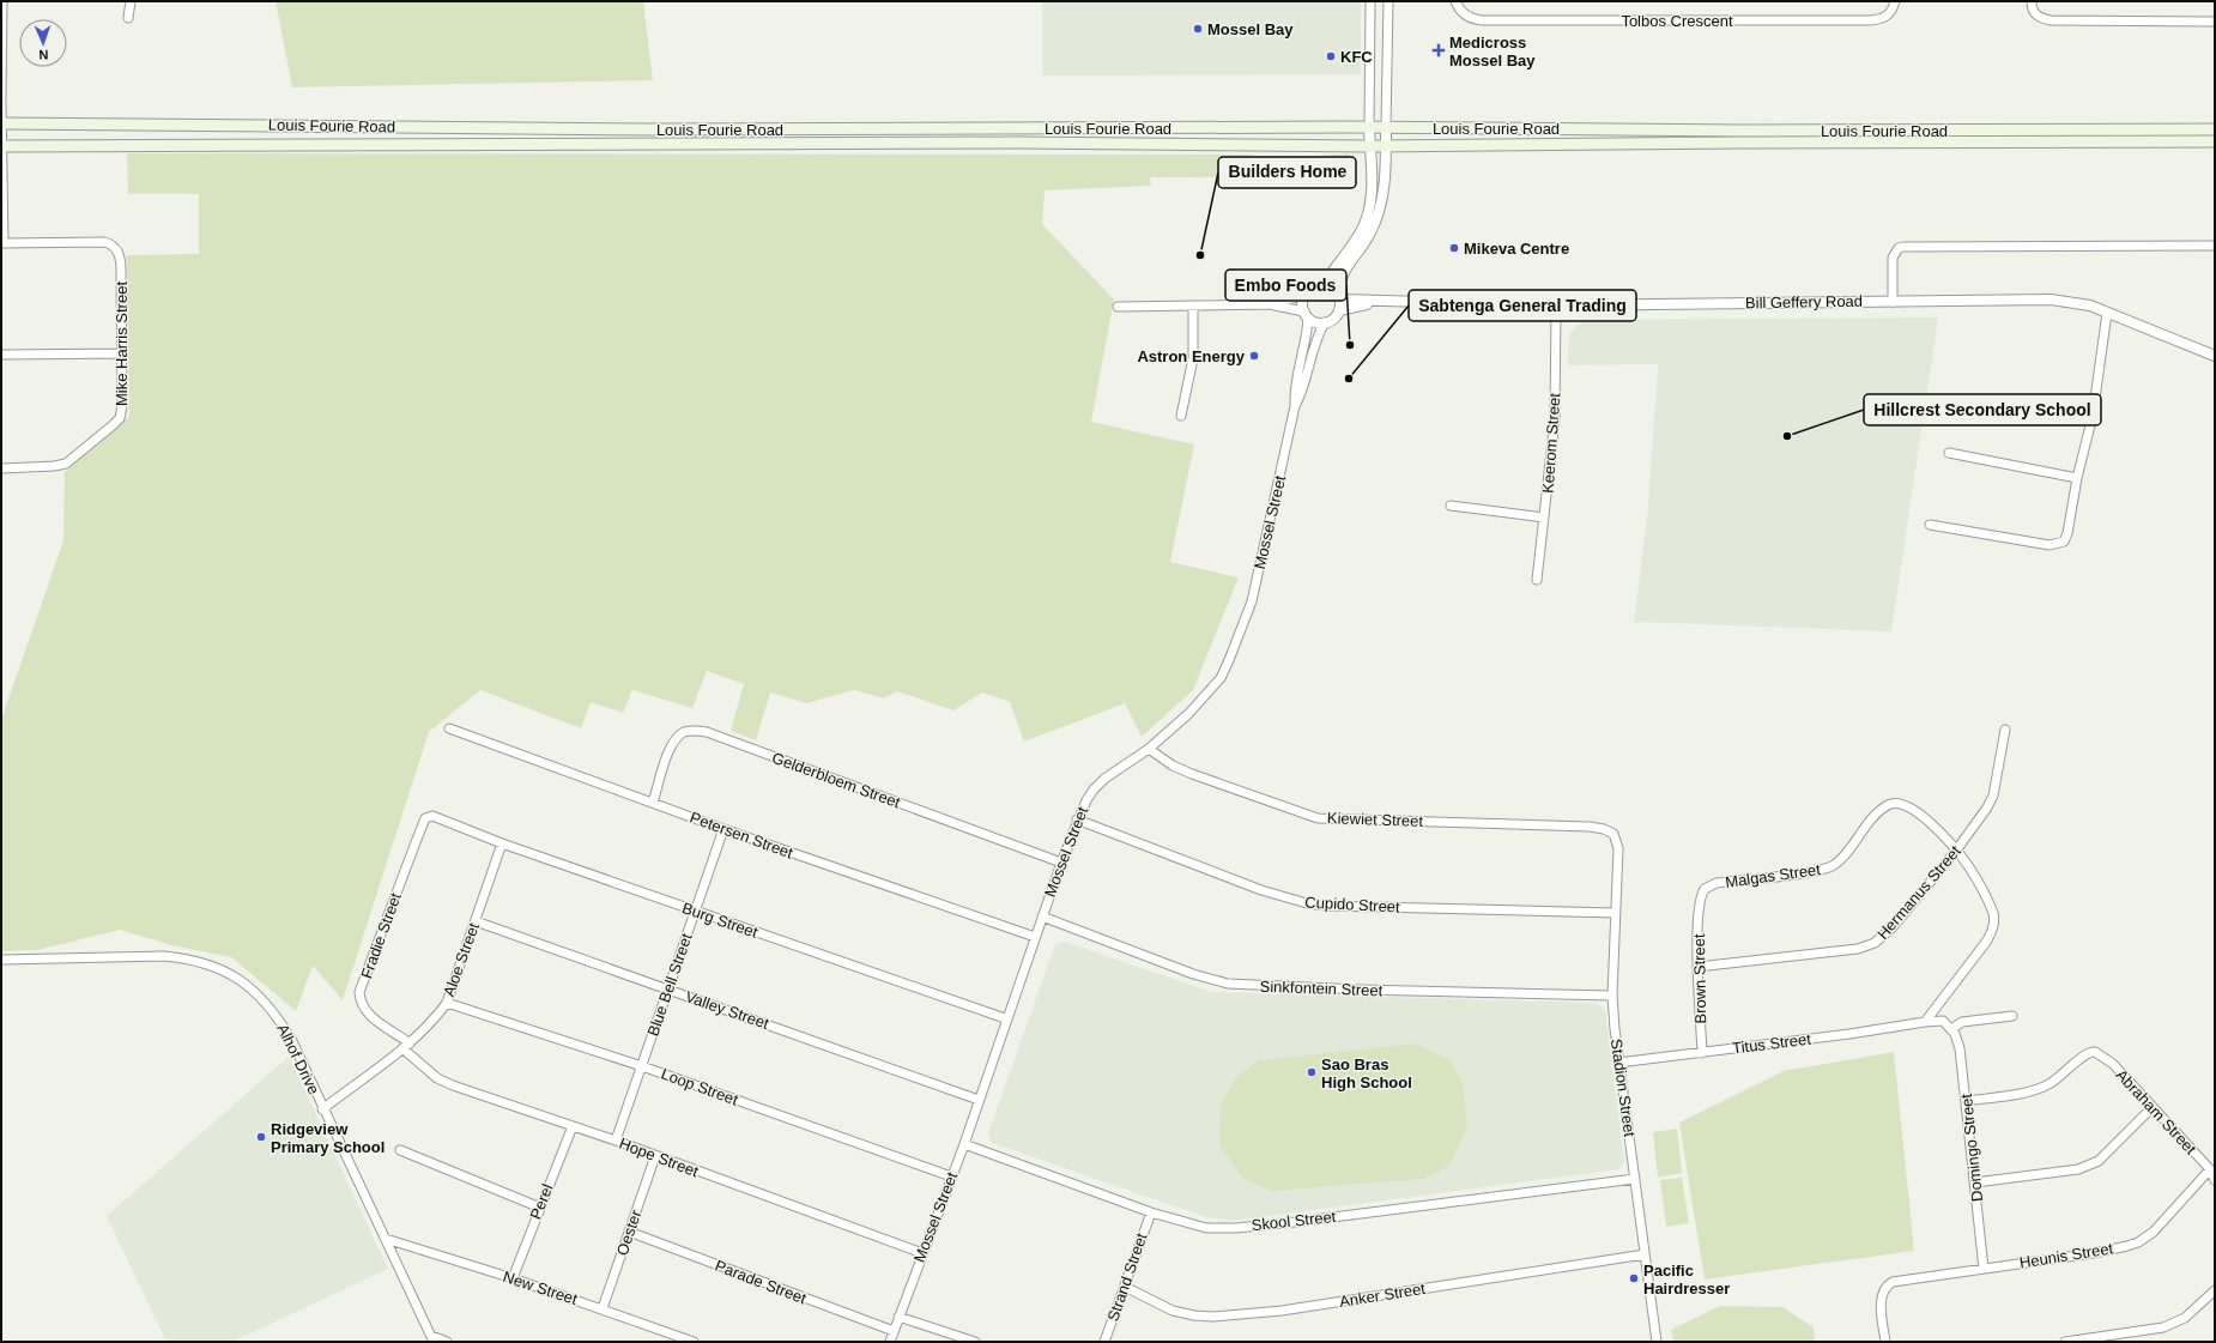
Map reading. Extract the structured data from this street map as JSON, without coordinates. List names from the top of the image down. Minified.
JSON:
{"streets":{"main road":["Louis Fourie Road"],"street":["Tolbos Crescent","Bill Geffery Road","Mike Harris Street","Keerom Street","Mossel Street","Gelderbloem Street","Kiewiet Street","Petersen Street","Malgas Street","Hermanus Street","Cupido Street","Burg Street","Fradie Street","Aloe Street","Brown Street","Blue Bell Street","Sinkfontein Street","Valley Street","Titus Street","Alhof Drive","Loop Street","Stadion Street","Abraham Street","Domingo Street","Hope Street","Perel","Skool Street","Oester","Heunis Street","Strand Street","Parade Street","New Street","Anker Street"]},"crossings":[["Bill Geffery Road","Keerom Street"],["Mossel Street","Gelderbloem Street"],["Mossel Street","Kiewiet Street"],["Mossel Street","Petersen Street"],["Mossel Street","Cupido Street"],["Mossel Street","Burg Street"],["Mossel Street","Sinkfontein Street"],["Mossel Street","Valley Street"],["Mossel Street","Loop Street"],["Mossel Street","Hope Street"],["Mossel Street","Skool Street"],["Mossel Street","Parade Street"],["Gelderbloem Street","Petersen Street"],["Kiewiet Street","Stadion Street"],["Petersen Street","Blue Bell Street"],["Malgas Street","Hermanus Street"],["Malgas Street","Brown Street"],["Hermanus Street","Brown Street"],["Cupido Street","Stadion Street"],["Burg Street","Fradie Street"],["Burg Street","Aloe Street"],["Burg Street","Blue Bell Street"],["Fradie Street","Aloe Street"],["Fradie Street","Hope Street"],["Aloe Street","Valley Street"],["Aloe Street","Alhof Drive"],["Aloe Street","Loop Street"],["Aloe Street","Hope Street"],["Brown Street","Titus Street"],["Blue Bell Street","Valley Street"],["Blue Bell Street","Loop Street"],["Blue Bell Street","Hope Street"],["Sinkfontein Street","Stadion Street"],["Titus Street","Stadion Street"],["Titus Street","Domingo Street"],["Alhof Drive","New Street"],["Stadion Street","Skool Street"],["Stadion Street","Anker Street"],["Abraham Street","Domingo Street"],["Abraham Street","Heunis Street"],["Domingo Street","Heunis Street"],["Hope Street","Perel"],["Hope Street","Oester"],["Perel","New Street"],["Skool Street","Strand Street"],["Oester","Parade Street"],["Oester","New Street"],["Strand Street","Anker Street"]],"places":{"other":["Mossel Bay","KFC","Mikeva Centre","Builders Home","Embo Foods","Astron Energy","Sabtenga General Trading","Hillcrest Secondary School","Sao Bras High School","Ridgeview Primary School","Pacific Hairdresser"],"health":["Medicross Mossel Bay"]},"north":"bottom"}
